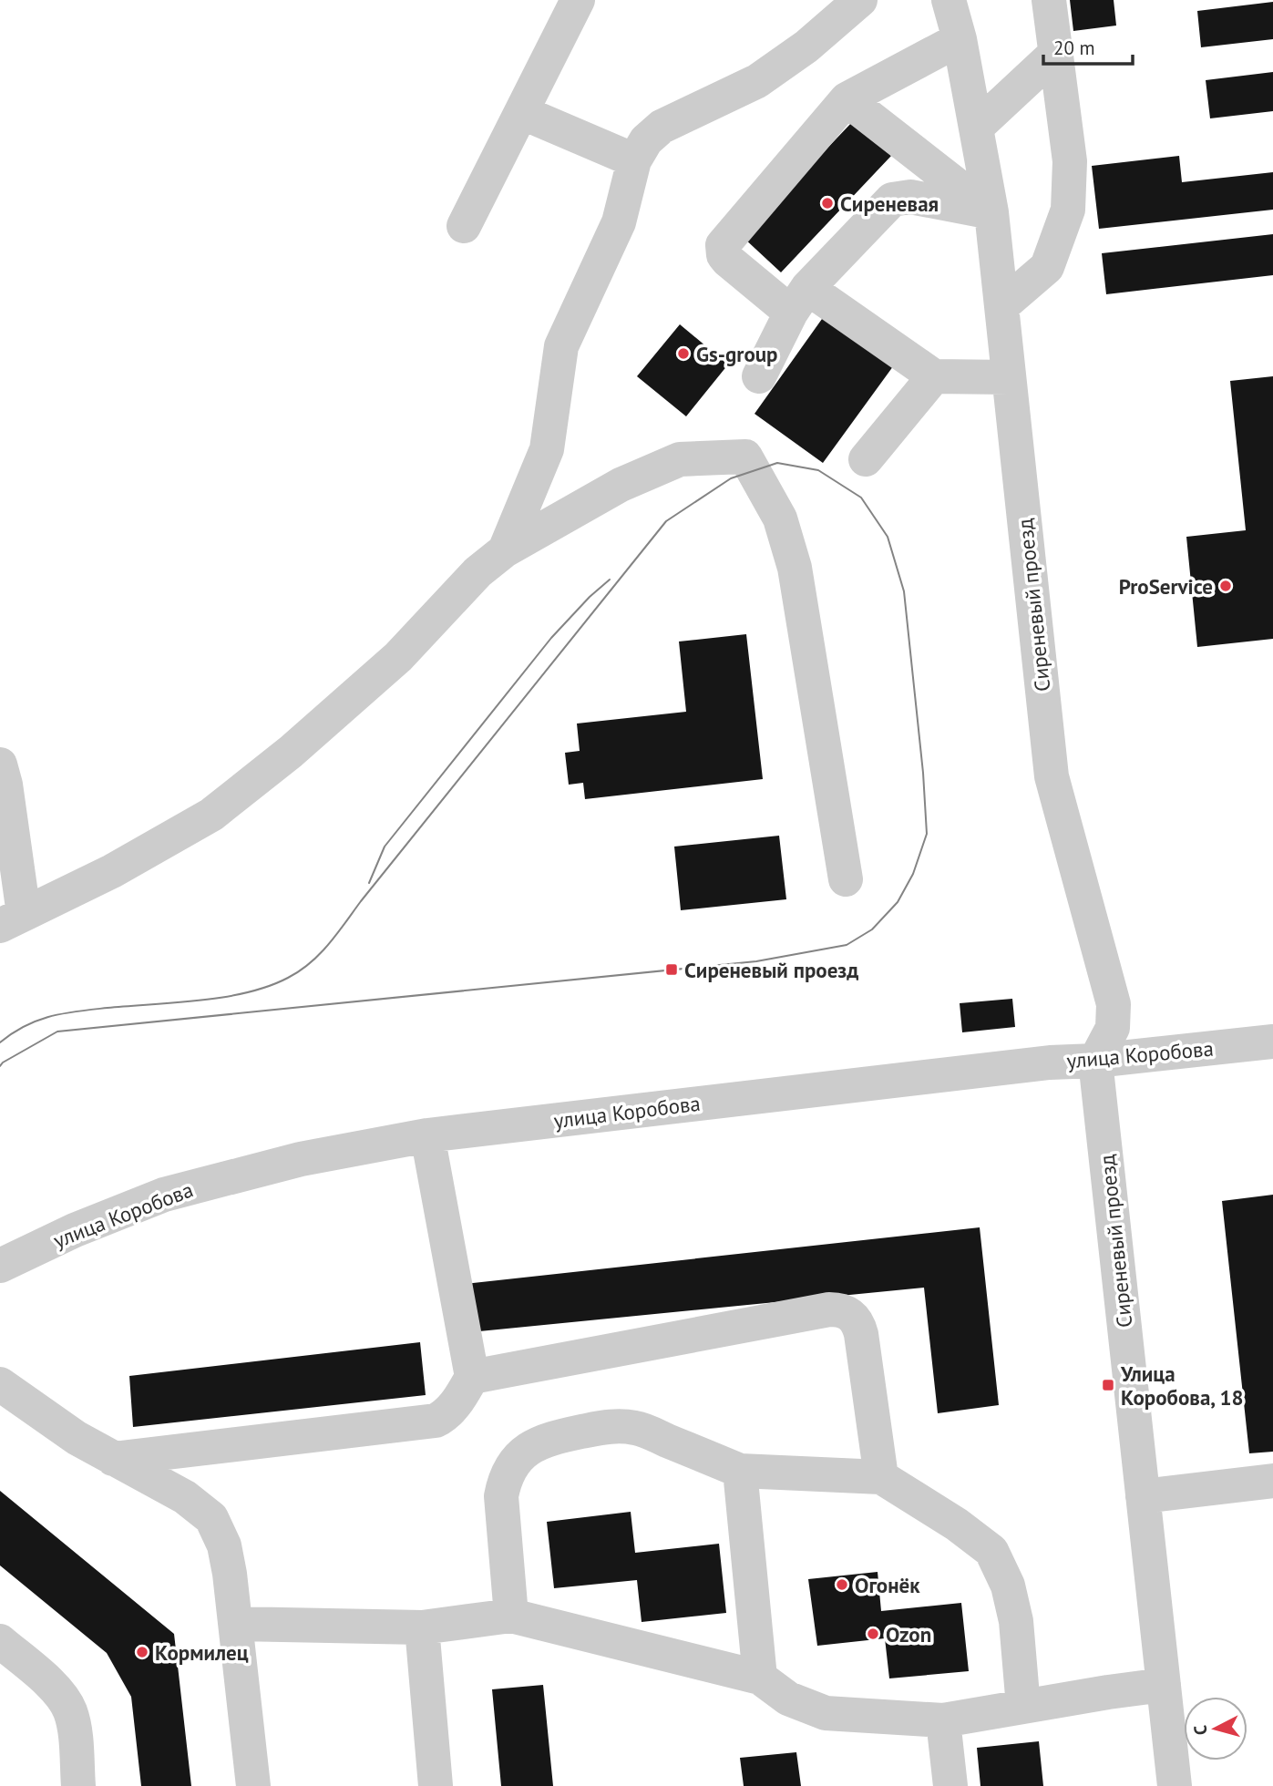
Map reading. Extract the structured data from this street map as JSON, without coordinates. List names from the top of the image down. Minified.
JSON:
{"streets":{"street":["Сиреневый проезд","улица Коробова"]},"crossings":[["Сиреневый проезд","улица Коробова"]],"places":{"other":["Сиреневая","Gs-group","ProService","Огонёк","Ozon","Кормилец"],"transit":["Сиреневый проезд","Улица Коробова, 18"]},"scale_bar":"20 m","north":"left"}
